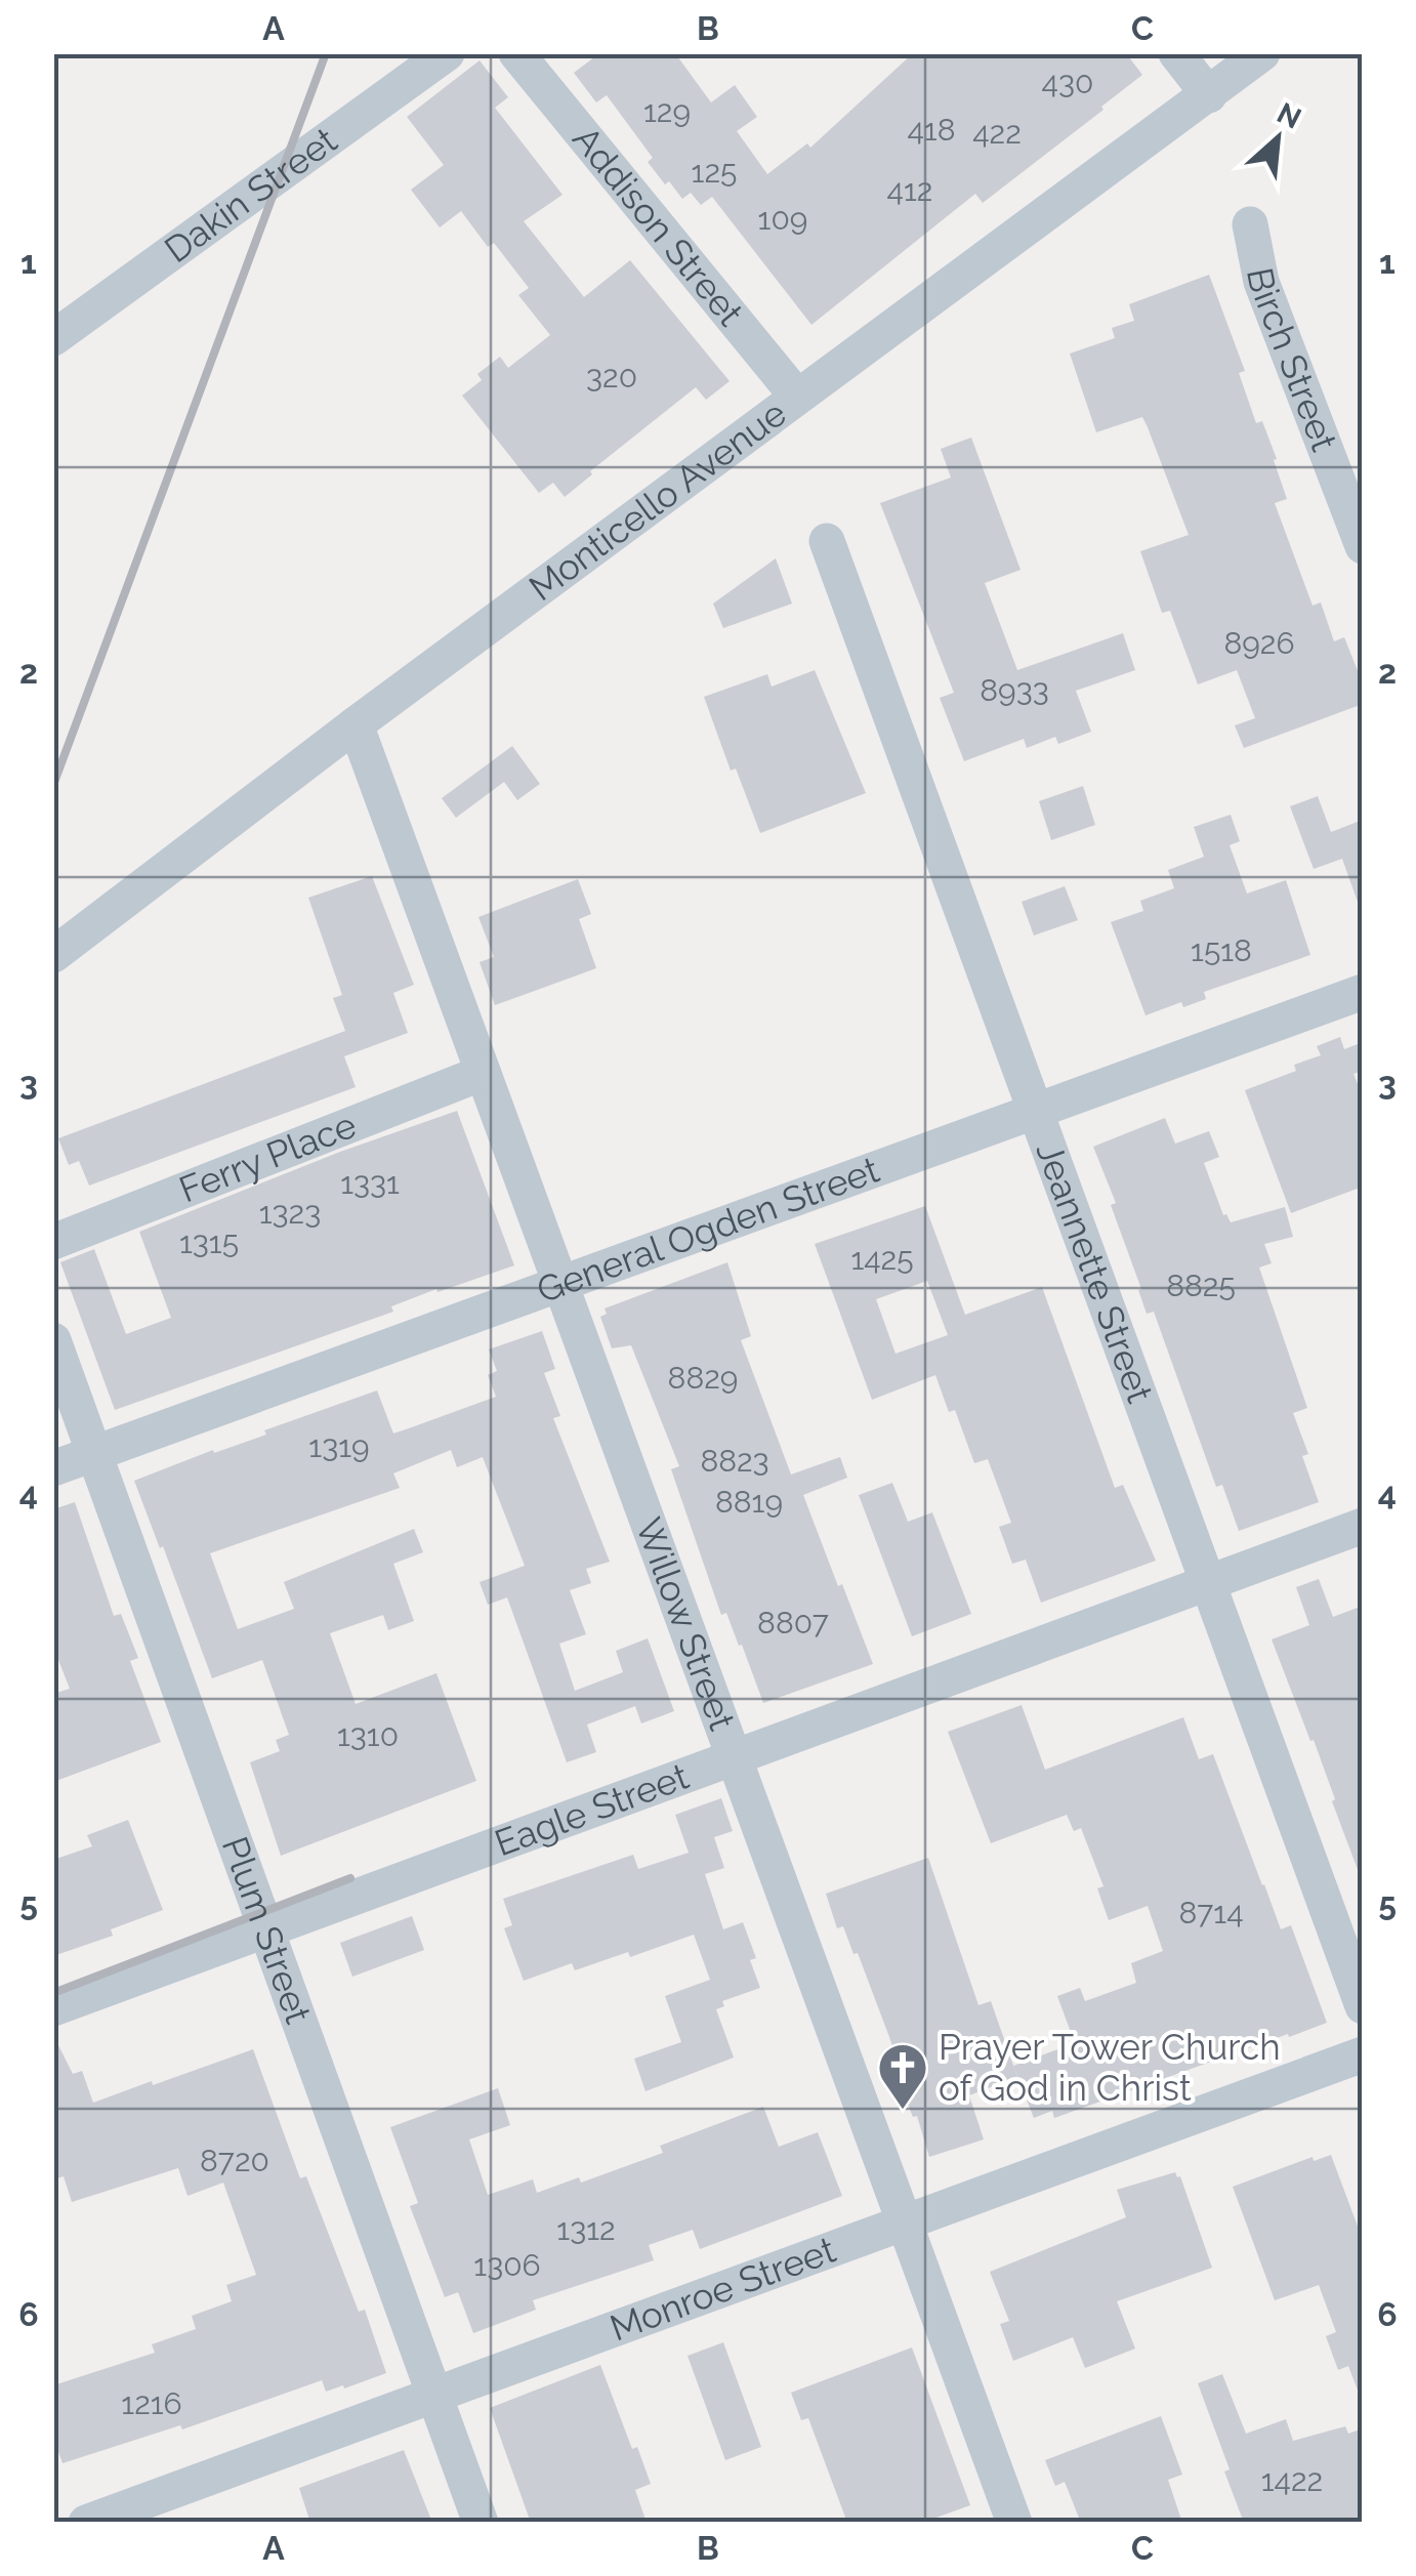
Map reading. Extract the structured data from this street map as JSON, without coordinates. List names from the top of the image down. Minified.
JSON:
{"streets":{"street":["Dakin Street","Addison Street","Birch Street","Monticello Avenue","Ferry Place","General Ogden Street","Jeannette Street","Willow Street","Eagle Street","Plum Street","Monroe Street"]},"crossings":[["Addison Street","Monticello Avenue"],["Monticello Avenue","Willow Street"],["Ferry Place","Willow Street"],["General Ogden Street","Jeannette Street"],["General Ogden Street","Willow Street"],["General Ogden Street","Plum Street"],["Jeannette Street","Eagle Street"],["Willow Street","Eagle Street"],["Willow Street","Monroe Street"],["Eagle Street","Plum Street"],["Plum Street","Monroe Street"]],"places":{"church":["Prayer Tower Church of God in Christ"]},"house_numbers":["430","129","418","422","125","412","109","320","8926","8933","1518","1331","1323","1315","1425","8825","8829","1319","8823","8819","8807","1310","8714","8720","1312","1306","1216","1422"],"north":"top right","grid":{"columns":["A","B","C"],"rows":["1","2","3","4","5","6"]}}
